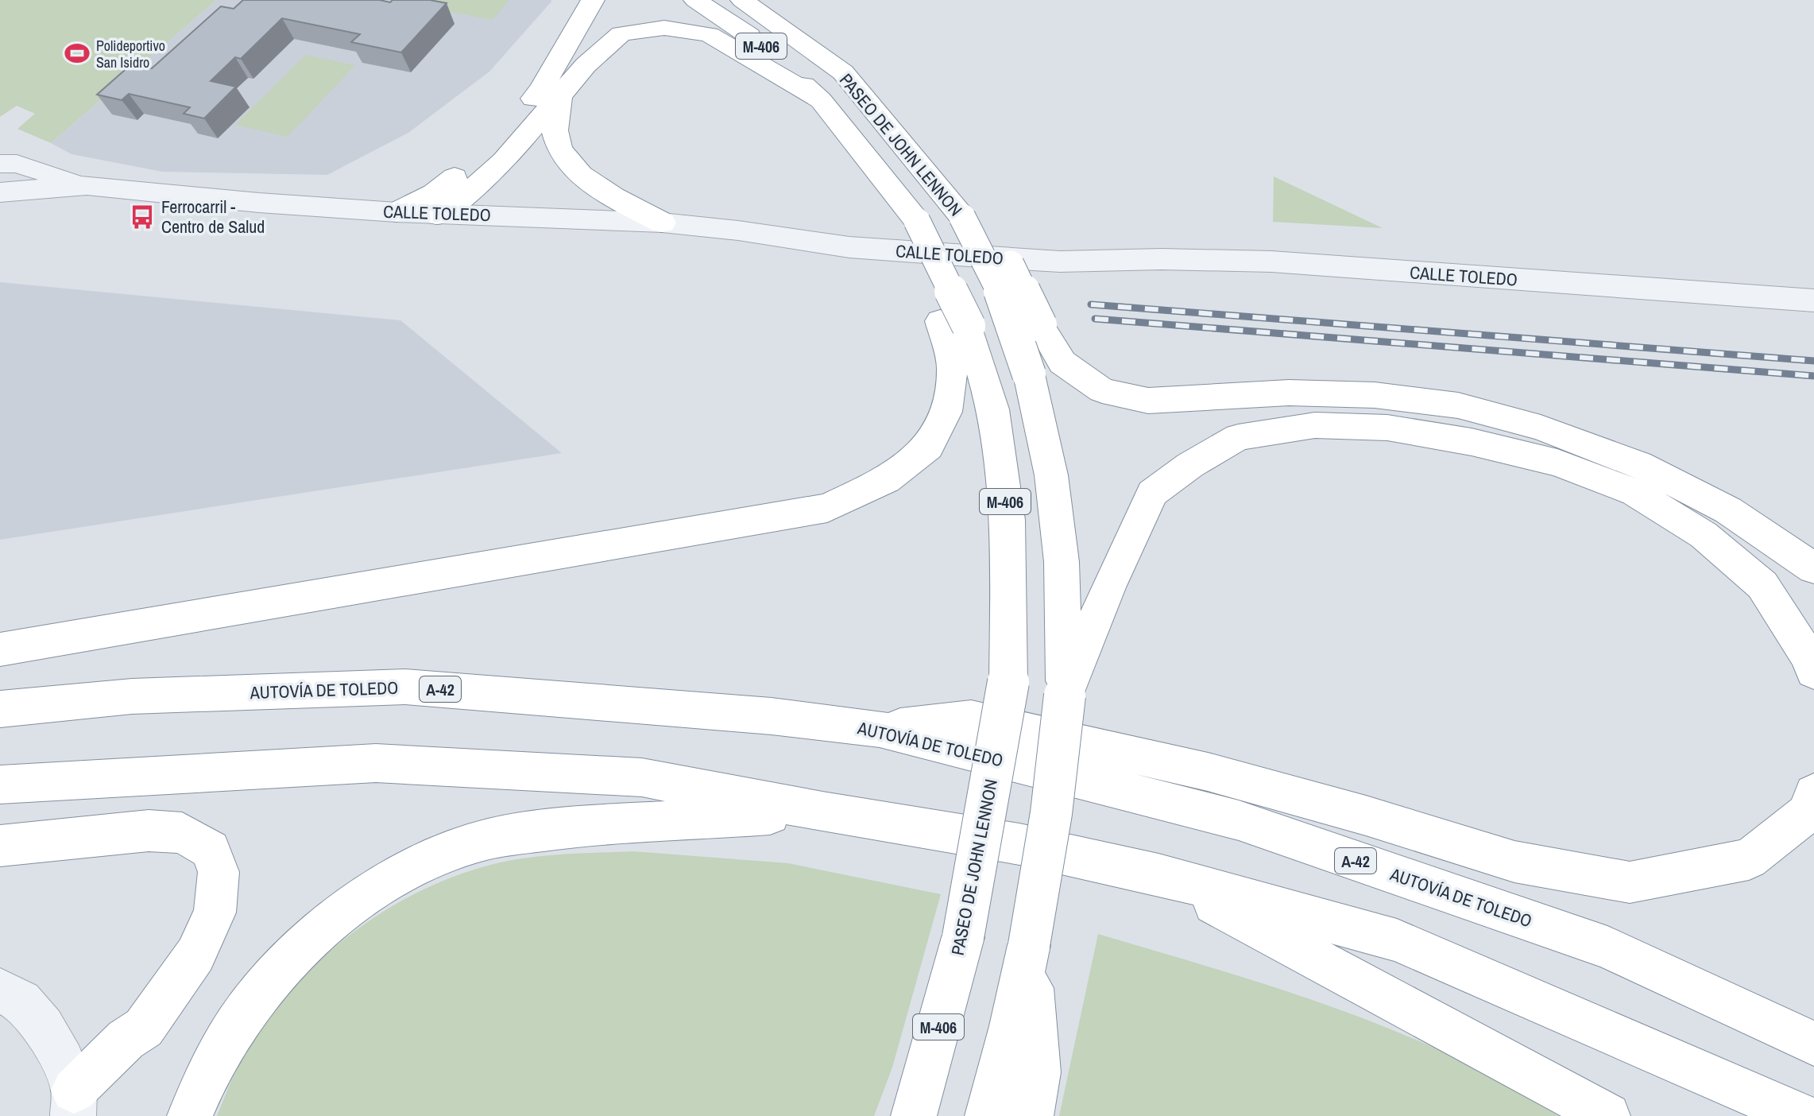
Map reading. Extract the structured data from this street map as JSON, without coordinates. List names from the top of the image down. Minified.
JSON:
{"streets":{"highway":["M-406","PASEO DE JOHN LENNON","A-42","AUTOVÍA DE TOLEDO"],"street":["CALLE TOLEDO"]},"places":{"sports":["Polideportivo San Isidro"],"bus stop":["Ferrocarril - Centro de Salud"]}}
